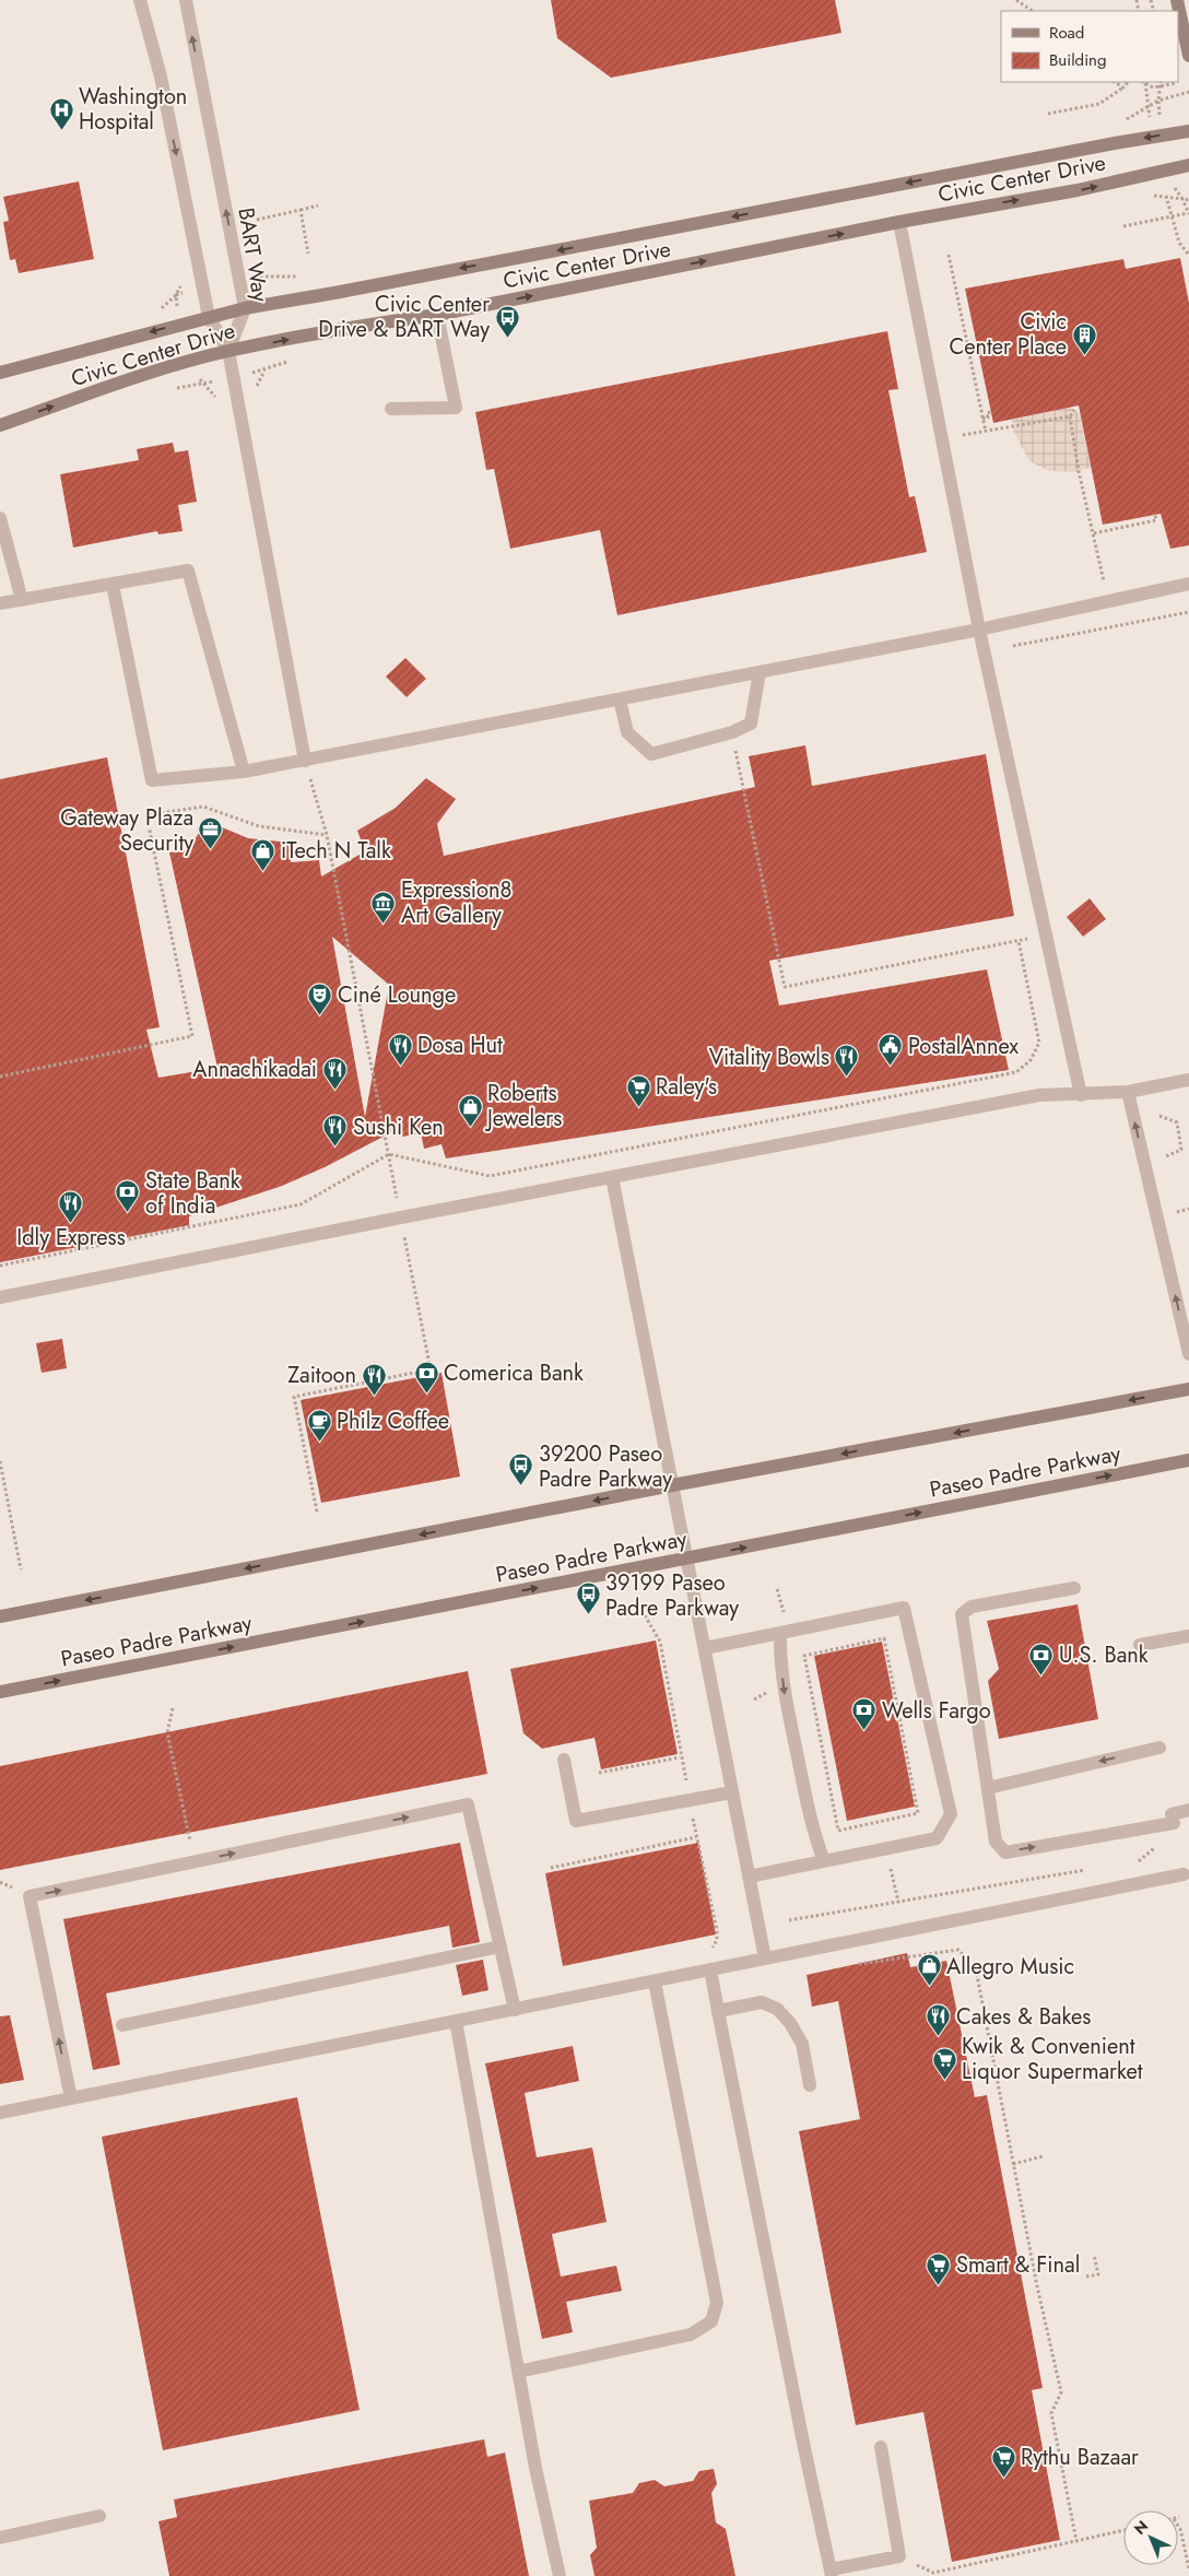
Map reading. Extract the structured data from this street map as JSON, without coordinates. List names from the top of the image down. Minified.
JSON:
{"streets":{"main road":["Civic Center Drive","Paseo Padre Parkway"],"street":["BART Way"]},"crossings":[["Civic Center Drive","BART Way"]],"places":{"hospital":["Washington Hospital"],"bus stop":["Civic Center Drive & BART Way","39200 Paseo Padre Parkway","39199 Paseo Padre Parkway"],"building":["Civic Center Place"],"office":["Gateway Plaza Security"],"shop":["iTech N Talk","Roberts Jewelers","Allegro Music"],"museum":["Expression8 Art Gallery"],"theatre":["Ciné Lounge"],"restaurant":["Dosa Hut","Vitality Bowls","Annachikadai","Sushi Ken","Idly Express","Zaitoon","Cakes & Bakes"],"public building":["PostalAnnex"],"supermarket":["Raley's","Kwik & Convenient Liquor Supermarket","Smart & Final","Rythu Bazaar"],"bank":["State Bank of India","Comerica Bank","U.S. Bank","Wells Fargo"],"cafe":["Philz Coffee"]},"legend":["Road","Building"],"north":"top left"}
